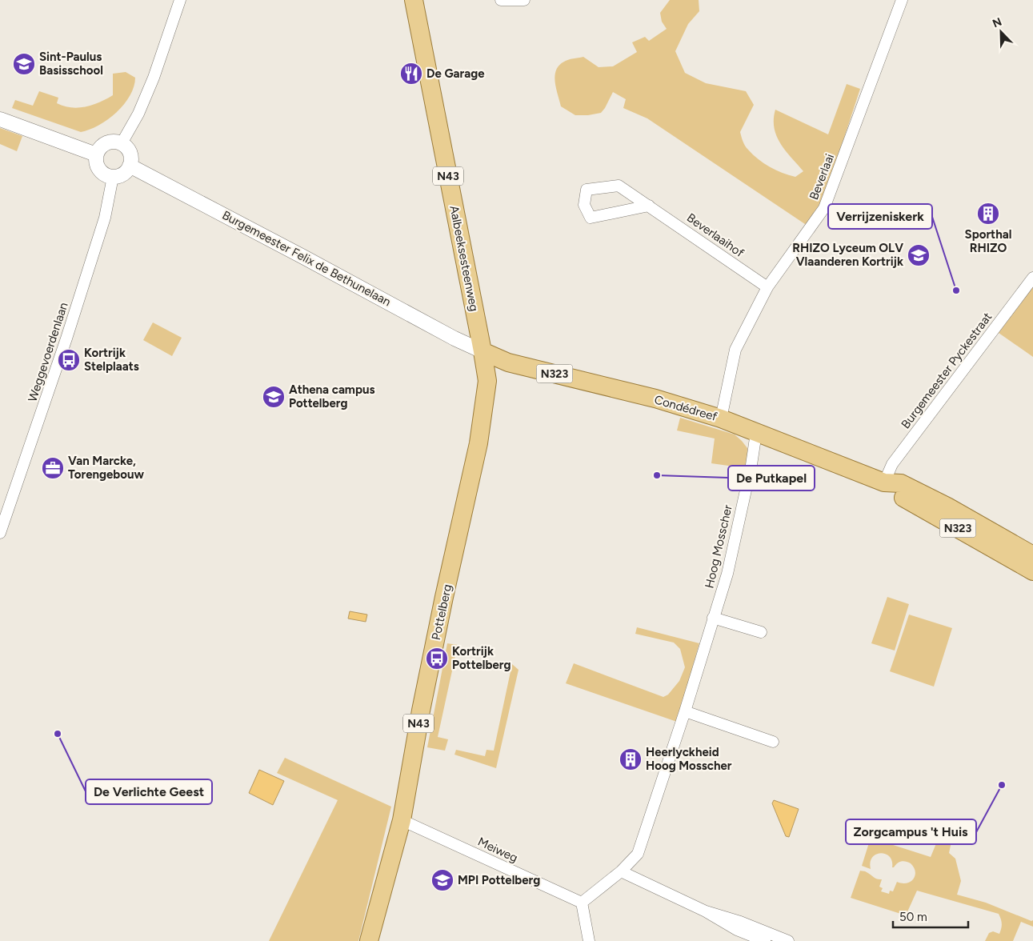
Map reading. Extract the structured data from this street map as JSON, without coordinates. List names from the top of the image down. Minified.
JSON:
{"streets":{"main road":["N43","Aalbeeksesteenweg","N323","Condédreef","Pottelberg"],"street":["Beverlaai","Beverlaaihof","Burgemeester Felix de Bethunelaan","Weggevoerdenlaan","Burgemeester Pyckestraat","Hoog Mosscher","Meiweg"]},"crossings":[["Beverlaai","Beverlaaihof"],["Beverlaai","Condédreef"],["Burgemeester Felix de Bethunelaan","Aalbeeksesteenweg"],["Burgemeester Felix de Bethunelaan","Weggevoerdenlaan"],["Burgemeester Felix de Bethunelaan","Condédreef"],["Burgemeester Felix de Bethunelaan","Pottelberg"],["Aalbeeksesteenweg","Condédreef"],["Aalbeeksesteenweg","Pottelberg"],["Burgemeester Pyckestraat","Condédreef"],["Condédreef","Hoog Mosscher"],["Condédreef","Pottelberg"],["Hoog Mosscher","Meiweg"],["Pottelberg","Meiweg"]],"places":{"school or university":["Sint-Paulus Basisschool","RHIZO Lyceum OLV Vlaanderen Kortrijk","Athena campus Pottelberg","MPI Pottelberg"],"restaurant":["De Garage"],"building":["Sporthal RHIZO","Heerlyckheid Hoog Mosscher"],"other":["Verrijzeniskerk","De Putkapel","De Verlichte Geest","Zorgcampus 't Huis"],"bus stop":["Kortrijk Stelplaats","Kortrijk Pottelberg"],"office":["Van Marcke, Torengebouw"]},"scale_bar":"50 m","north":"top left"}
